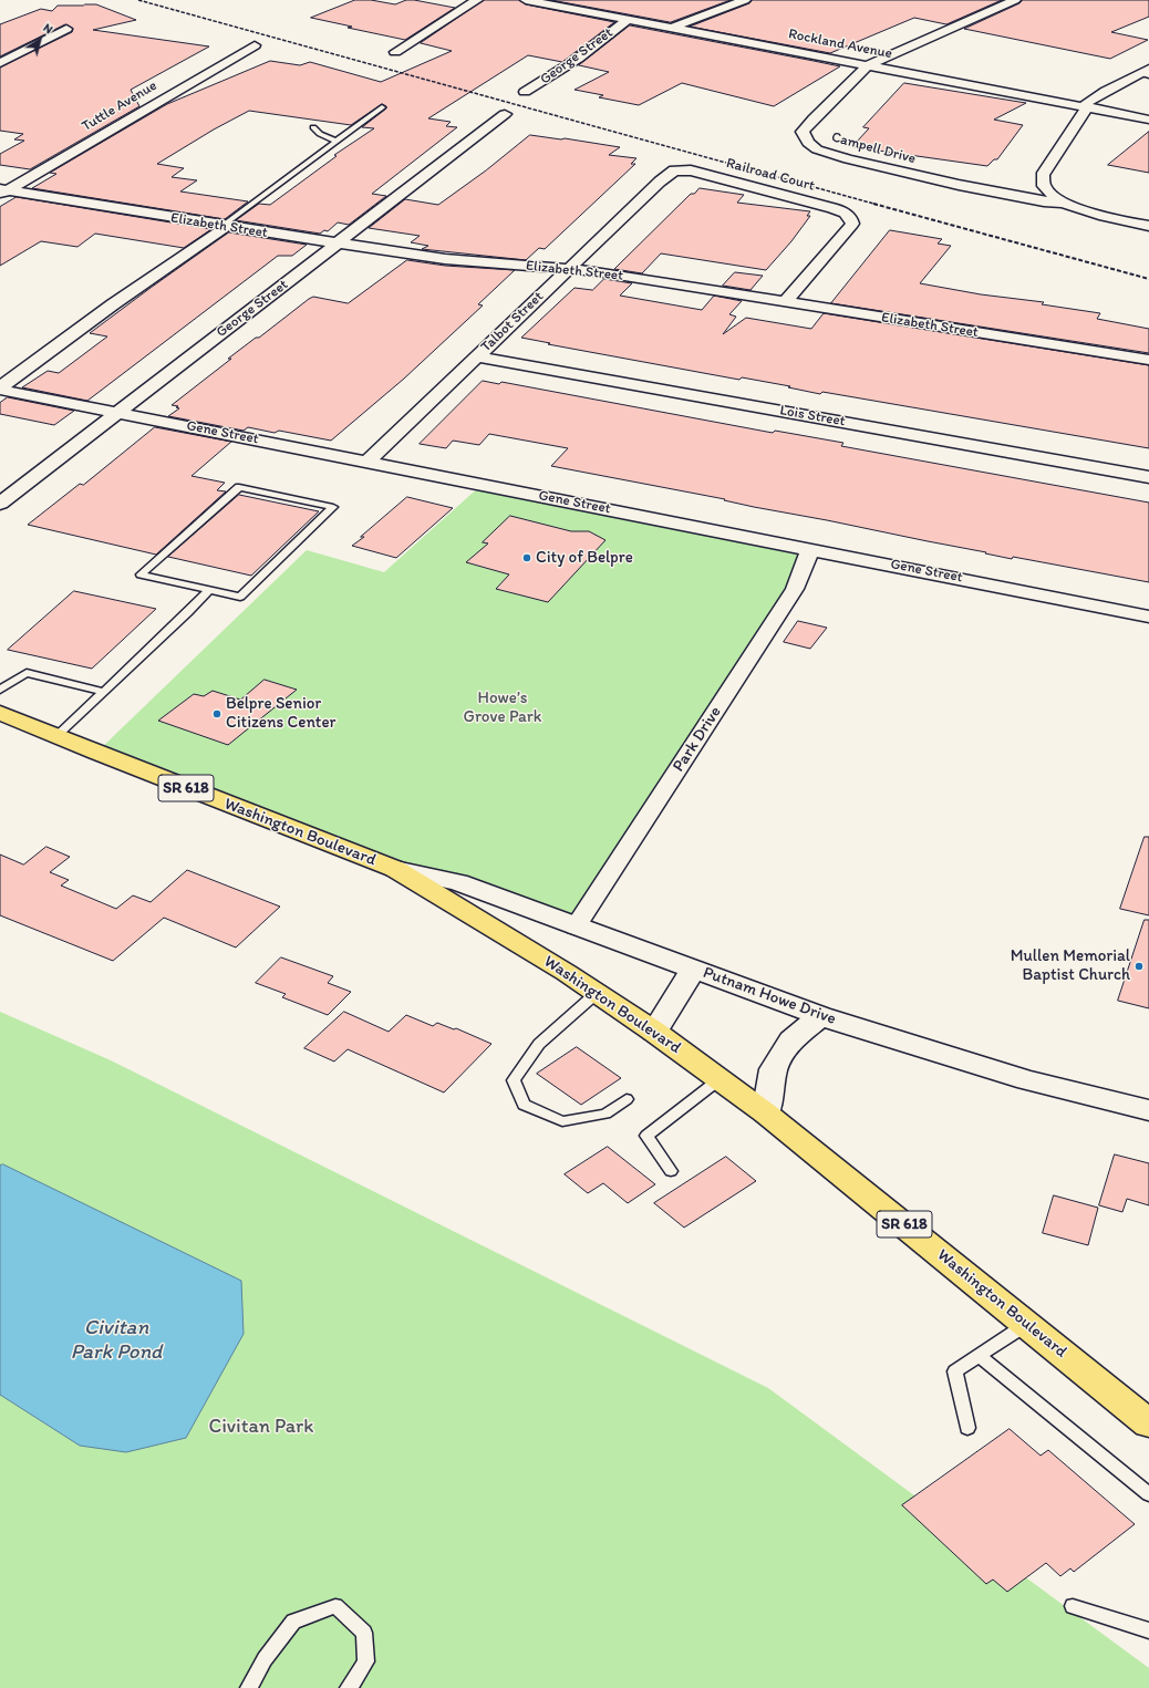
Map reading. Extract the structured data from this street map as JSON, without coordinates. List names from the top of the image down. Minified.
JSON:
{"streets":{"main road":["SR 618","Washington Boulevard"],"street":["Rockland Avenue","George Street","Tuttle Avenue","Campell Drive","Railroad Court","Elizabeth Street","Talbot Street","Lois Street","Gene Street","Park Drive","Putnam Howe Drive"]},"crossings":[["Rockland Avenue","George Street"],["Rockland Avenue","Campell Drive"],["George Street","Elizabeth Street"],["George Street","Gene Street"],["Tuttle Avenue","Elizabeth Street"],["Railroad Court","Elizabeth Street"],["Railroad Court","Talbot Street"],["Elizabeth Street","Talbot Street"],["Elizabeth Street","Gene Street"],["Talbot Street","Lois Street"],["Talbot Street","Gene Street"],["Gene Street","Park Drive"],["Park Drive","Putnam Howe Drive"],["Washington Boulevard","Putnam Howe Drive"]],"water":["Civitan Park Pond"],"parks":["Howe’s Grove Park","Civitan Park"],"places":["City of Belpre","Belpre Senior Citizens Center","Mullen Memorial Baptist Church"],"north":"top right"}
